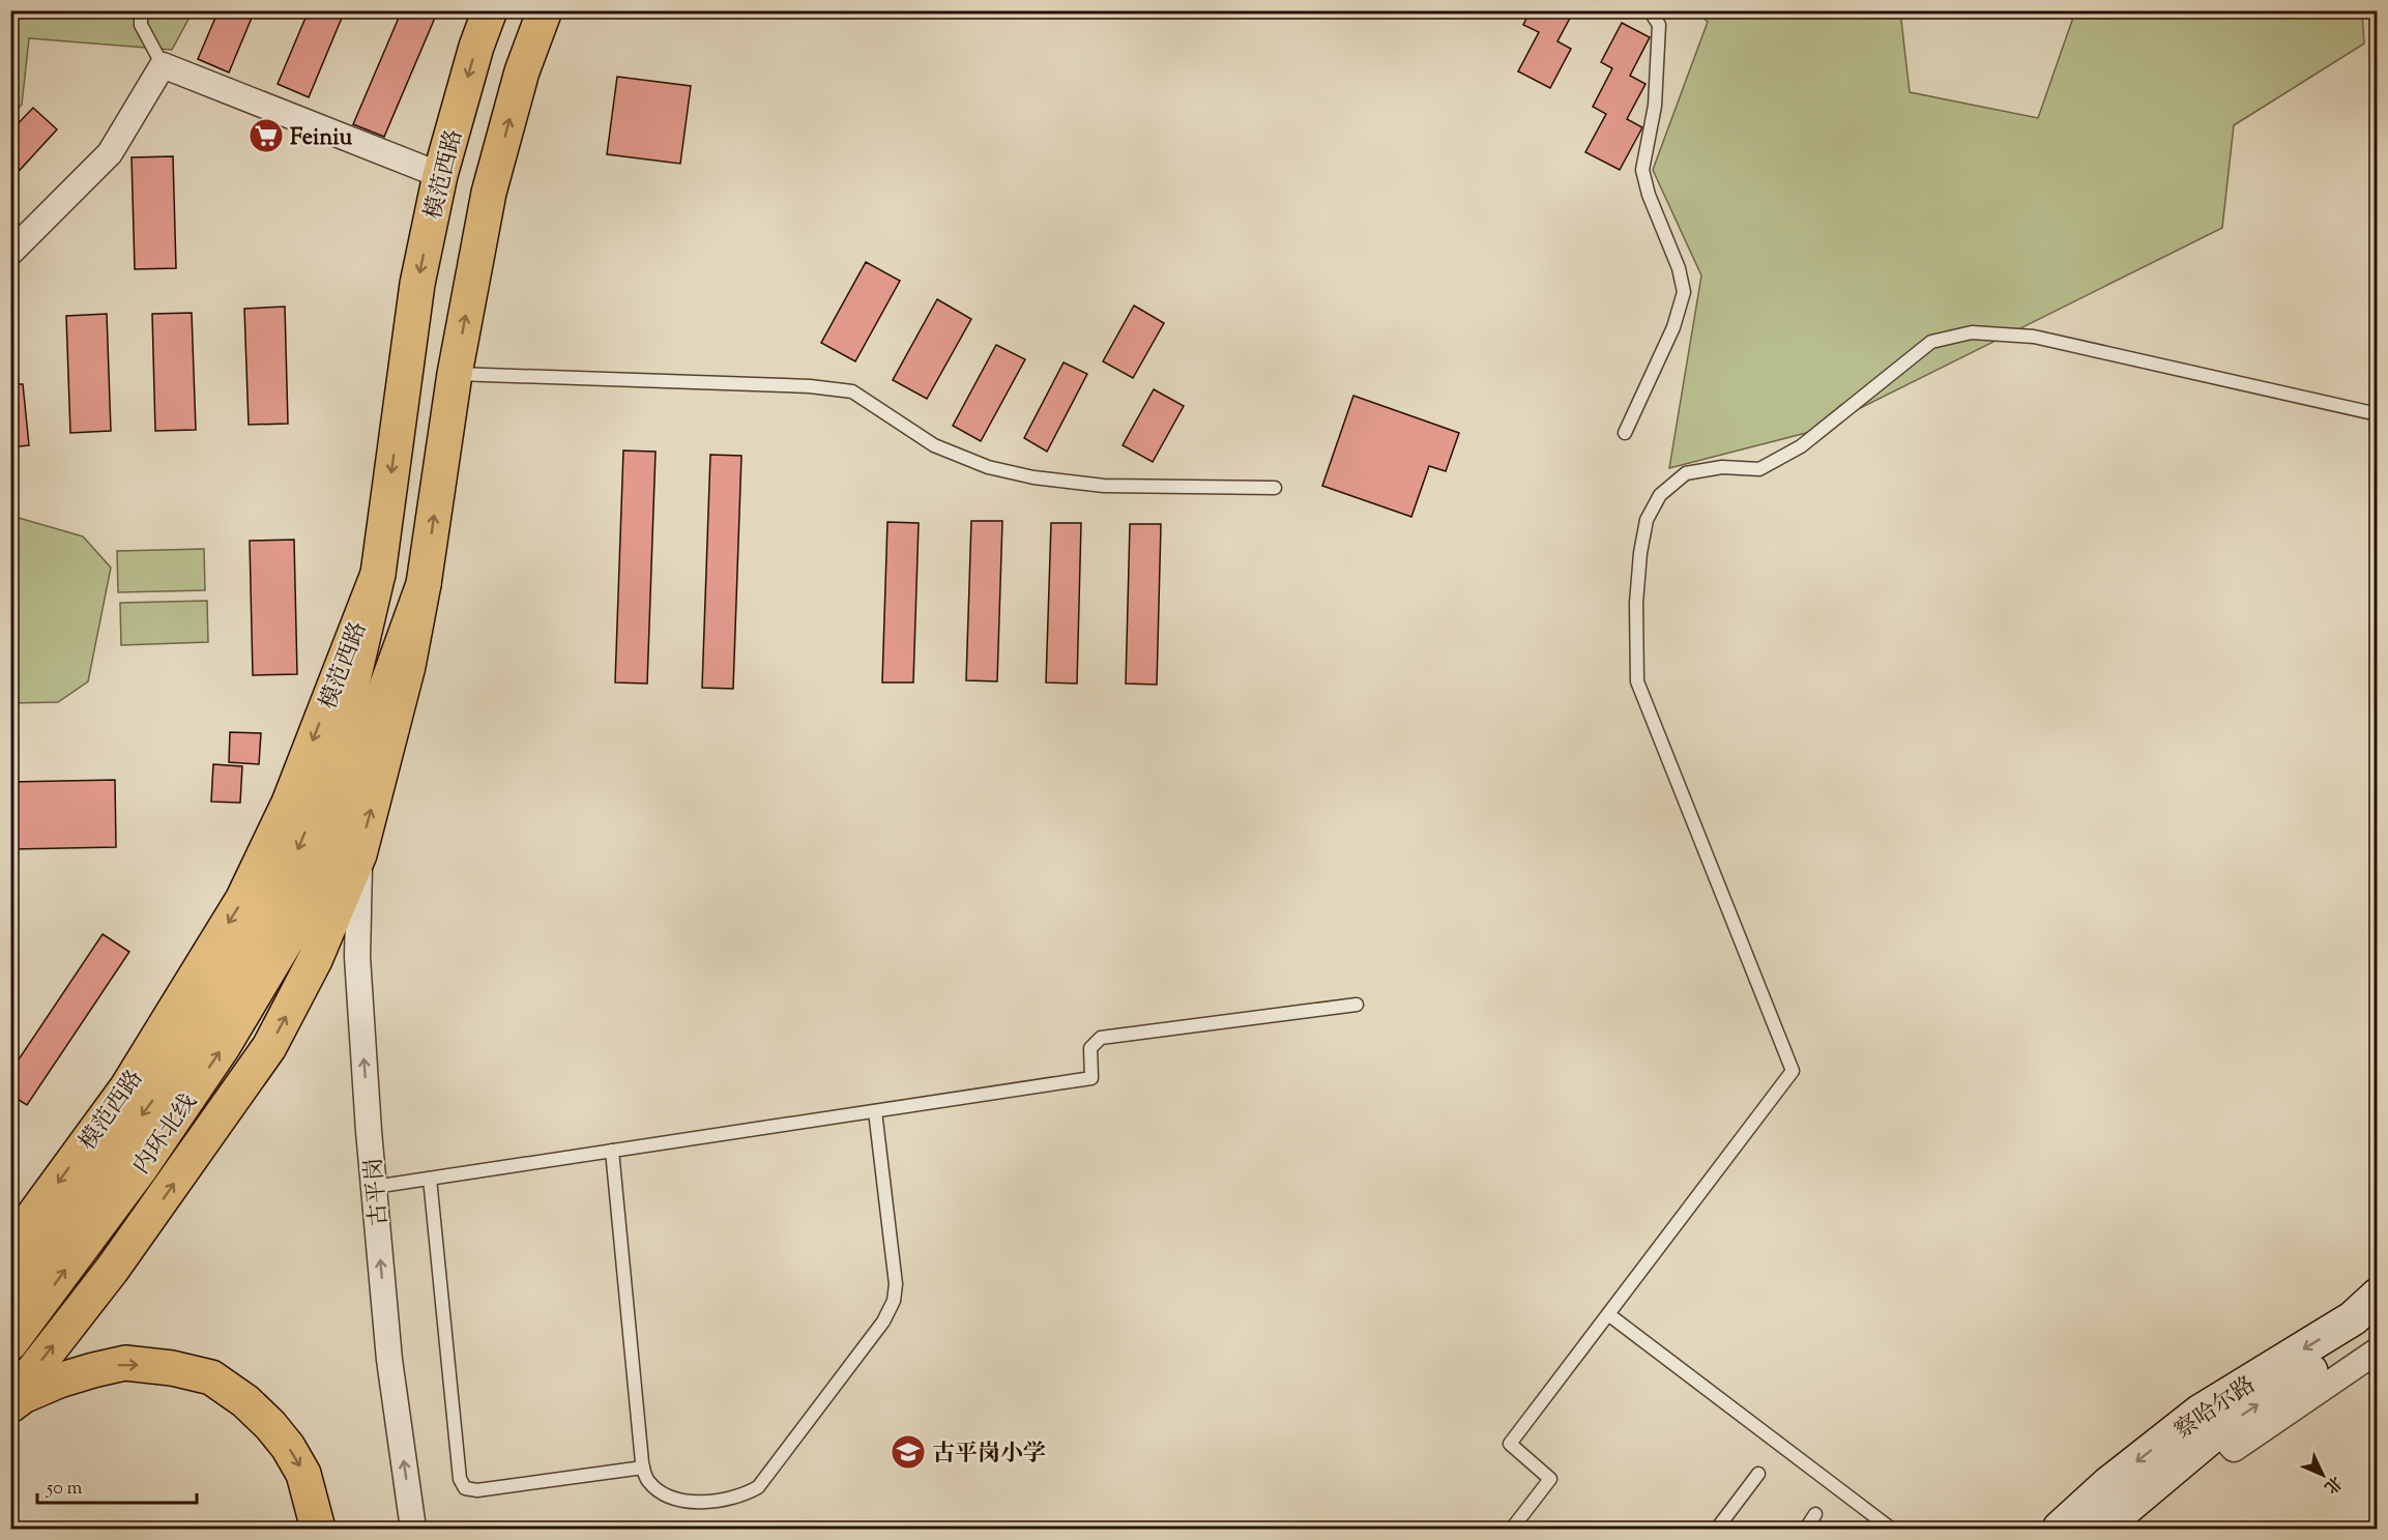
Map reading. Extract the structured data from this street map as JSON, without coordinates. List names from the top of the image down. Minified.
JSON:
{"streets":{"main road":["模范西路","内环北线","察哈尔路"],"street":["古平岗"]},"crossings":[["模范西路","内环北线"]],"one_way":["古平岗"],"places":{"supermarket":["Feiniu"],"school or university":["古平岗小学"]},"scale_bar":"50 m","north":"bottom right"}
